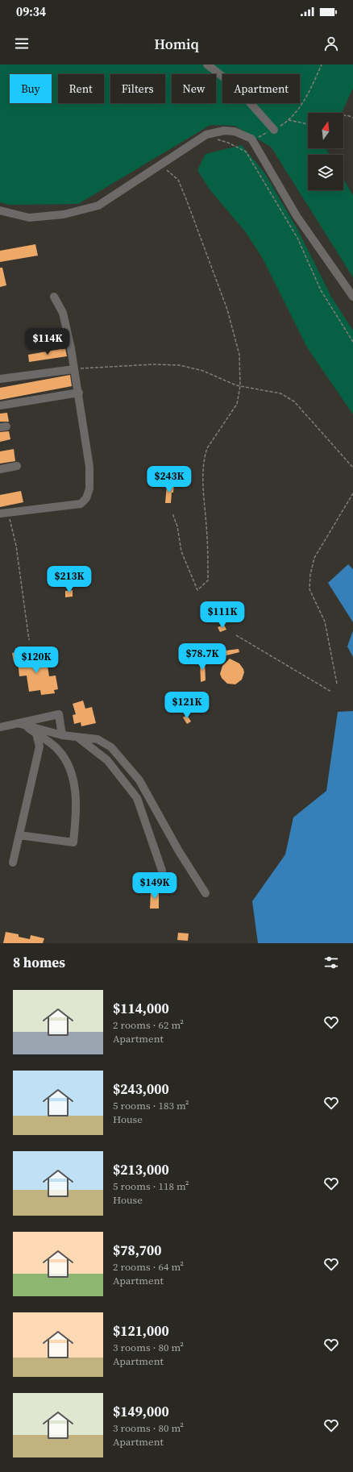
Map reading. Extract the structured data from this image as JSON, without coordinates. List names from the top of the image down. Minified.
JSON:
{"north":"top","page":{"status":"09:34","header":"Homiq","chip":["Buy","Rent","Filters","New","Apartment"],"price":["$114K","$243K","$213K","$111K","$78.7K","$120K","$121K","$149K"],"heading":"8 homes","list":[{"name":"$114,000","note":"2 rooms · 62 m² · Apartment"},{"name":"$243,000","note":"5 rooms · 183 m² · House"},{"name":"$213,000","note":"5 rooms · 118 m² · House"},{"name":"$78,700","note":"2 rooms · 64 m² · Apartment"},{"name":"$121,000","note":"3 rooms · 80 m² · Apartment"},{"name":"$149,000","note":"3 rooms · 80 m² · Apartment"}]}}
